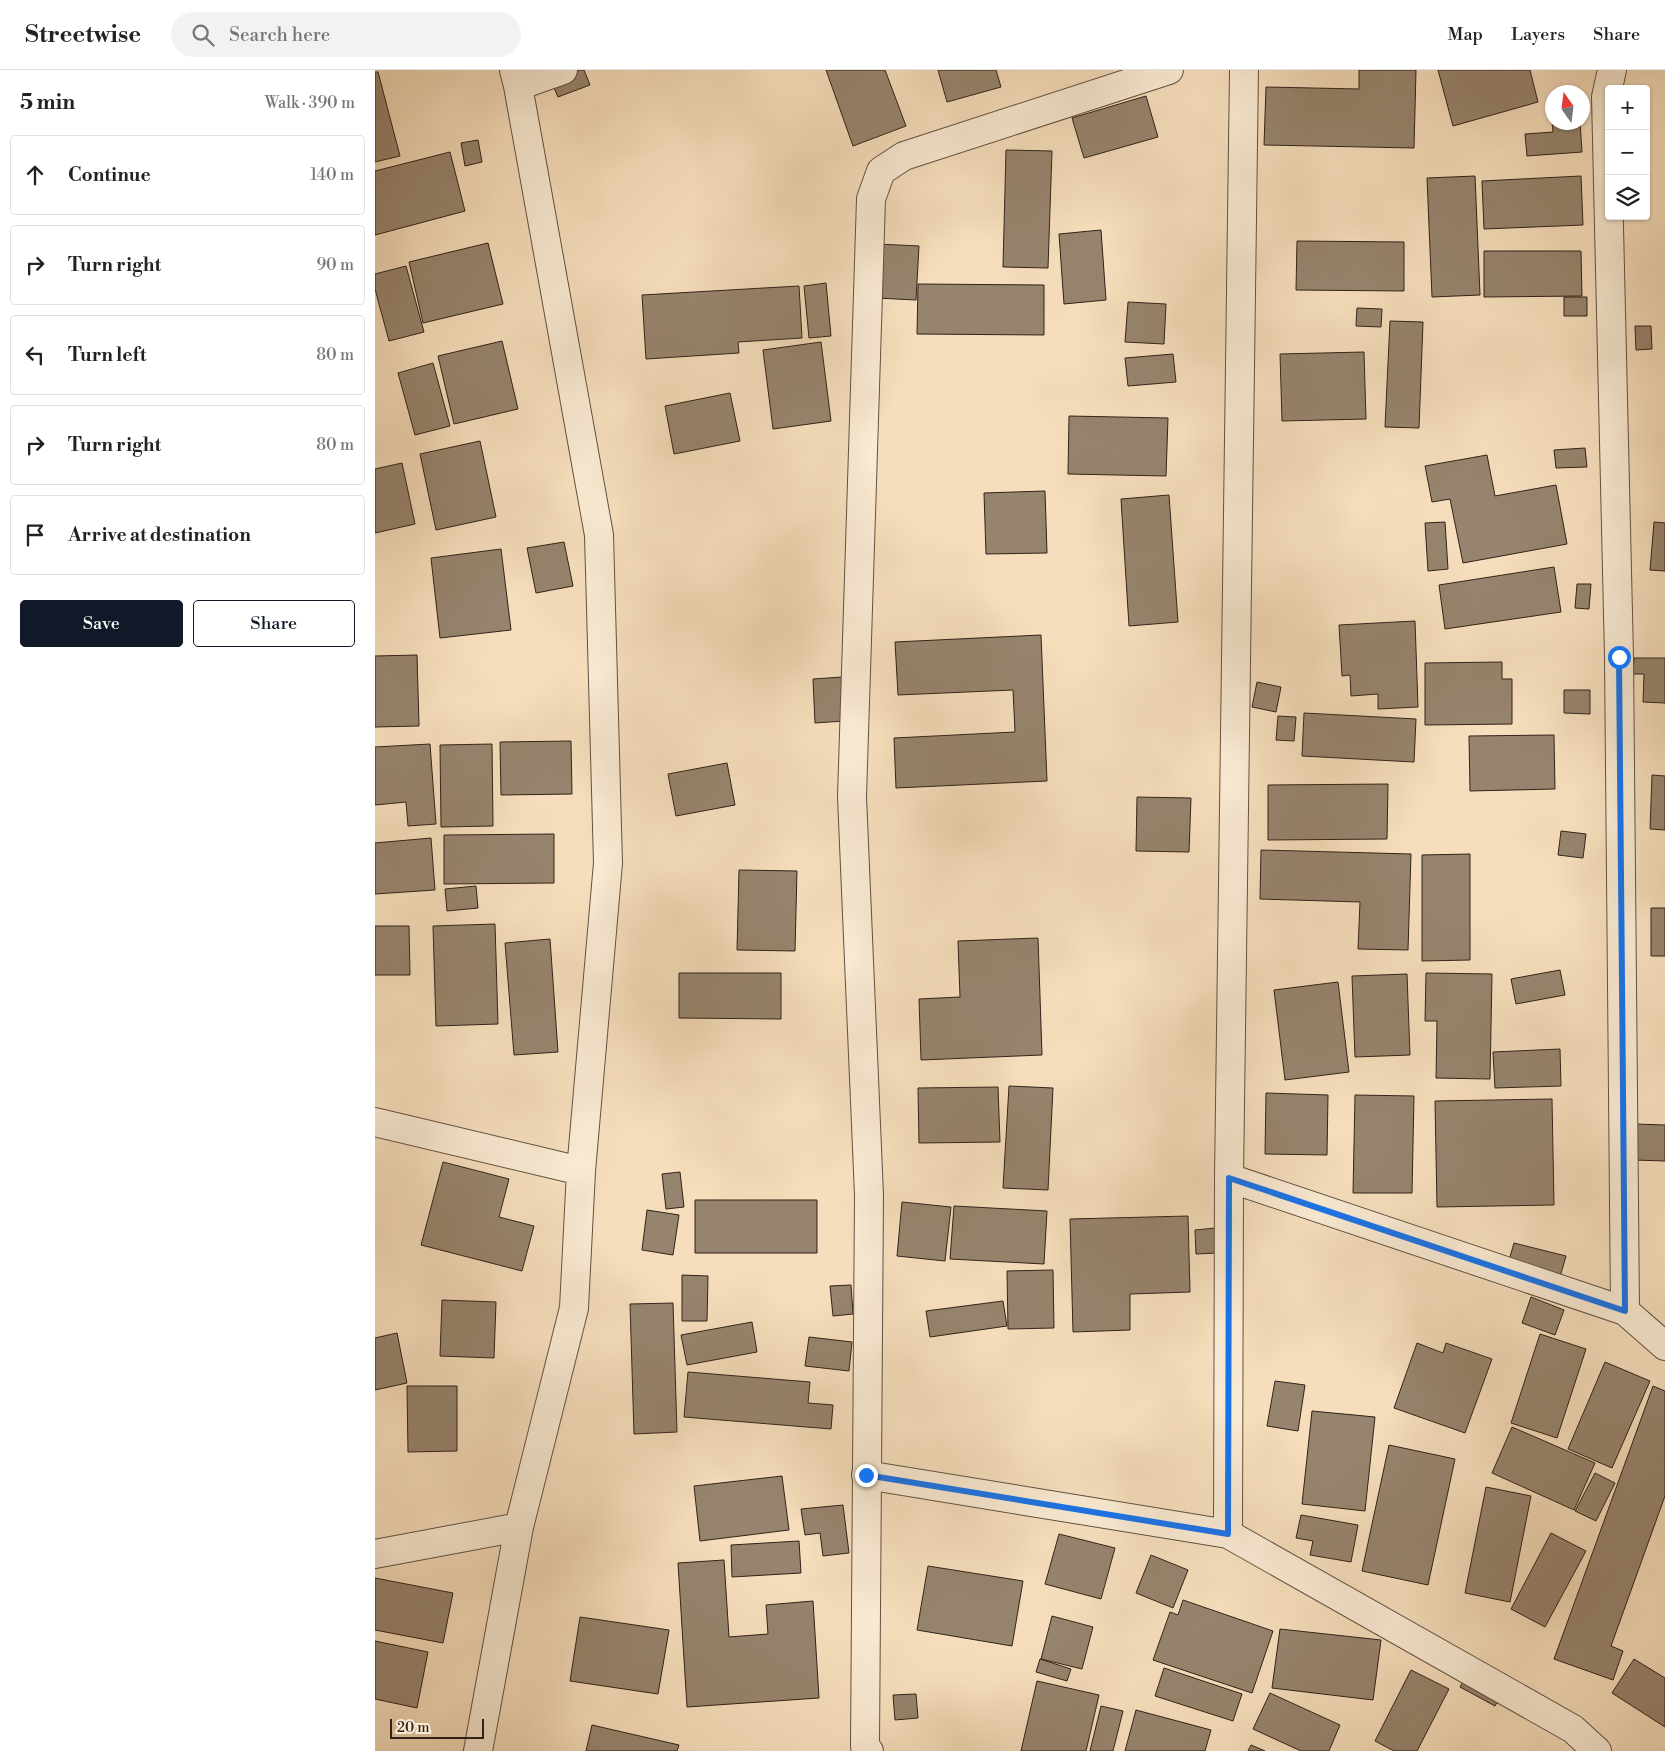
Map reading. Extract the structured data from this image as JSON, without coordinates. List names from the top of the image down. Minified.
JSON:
{"scale_bar":"20 m","north":"top","page":{"header":"Streetwise","search":"Search here","nav":["Map","Layers","Share"],"heading":["5 min","Walk · 390 m"],"map_buttons":["+","−"],"list":[["Continue","140 m"],["Turn right","90 m"],["Turn left","80 m"],["Turn right","80 m"],"Arrive at destination"],"buttons":["Save","Share"],"scale":"20 m"}}
